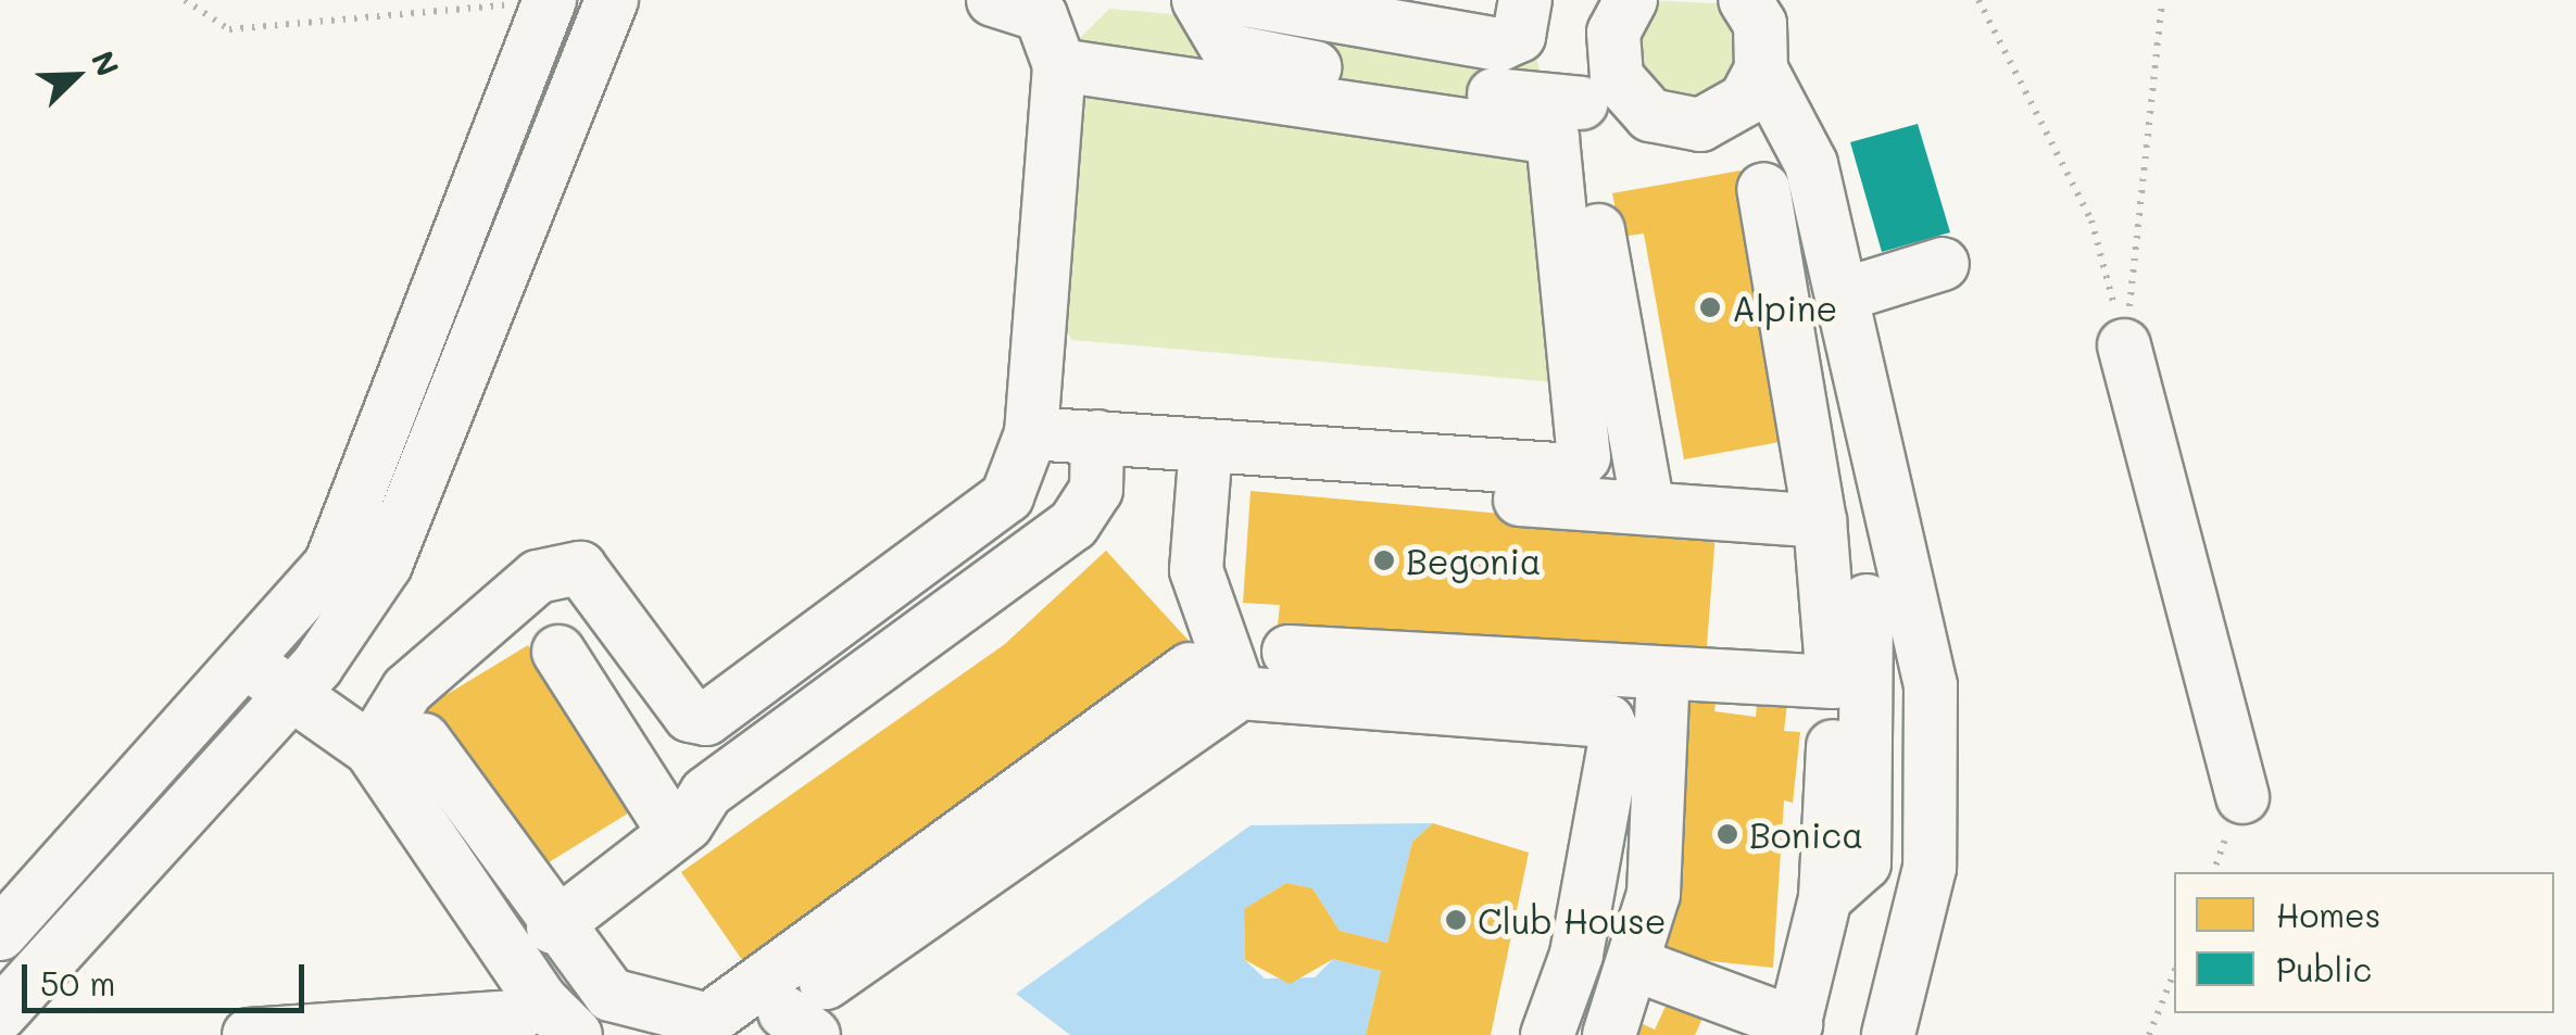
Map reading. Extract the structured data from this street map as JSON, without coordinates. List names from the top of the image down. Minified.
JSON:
{"places":["Alpine","Begonia","Bonica","Club House"],"legend":["Homes","Public"],"scale_bar":"50 m","north":"top right"}
